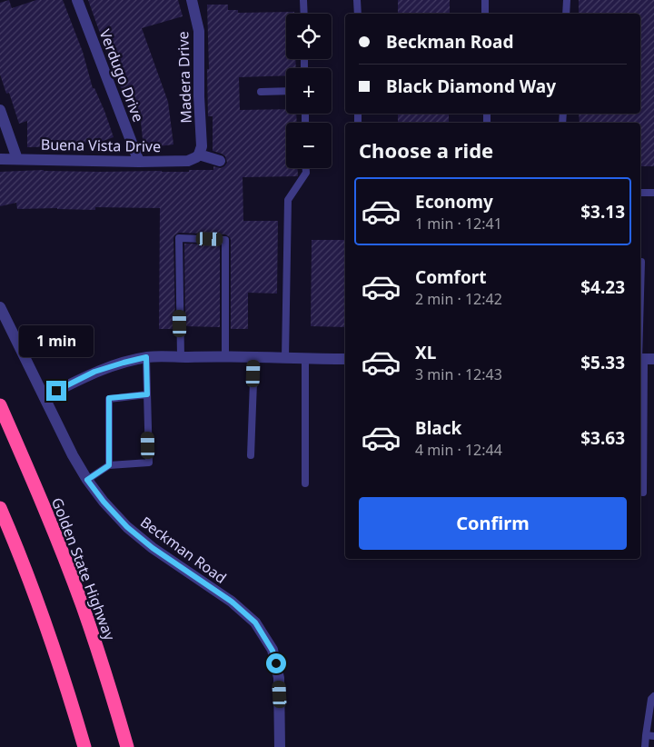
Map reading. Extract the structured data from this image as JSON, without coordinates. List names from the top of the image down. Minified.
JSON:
{"streets":{"highway":["Golden State Highway"],"street":["Verdugo Drive","Madera Drive","Buena Vista Drive","Beckman Road"]},"crossings":[["Verdugo Drive","Buena Vista Drive"],["Madera Drive","Buena Vista Drive"]],"page":{"map_buttons":["+","−"],"banner":["Beckman Road","Black Diamond Way"],"heading":"Choose a ride","list":[{"name":"Economy","note":"1 min · 12:41","value":"$3.13"},{"name":"Comfort","note":"2 min · 12:42","value":"$4.23"},{"name":"XL","note":"3 min · 12:43","value":"$5.33"},{"name":"Black","note":"4 min · 12:44","value":"$3.63"}],"bubble":"1 min","buttons":"Confirm"}}
